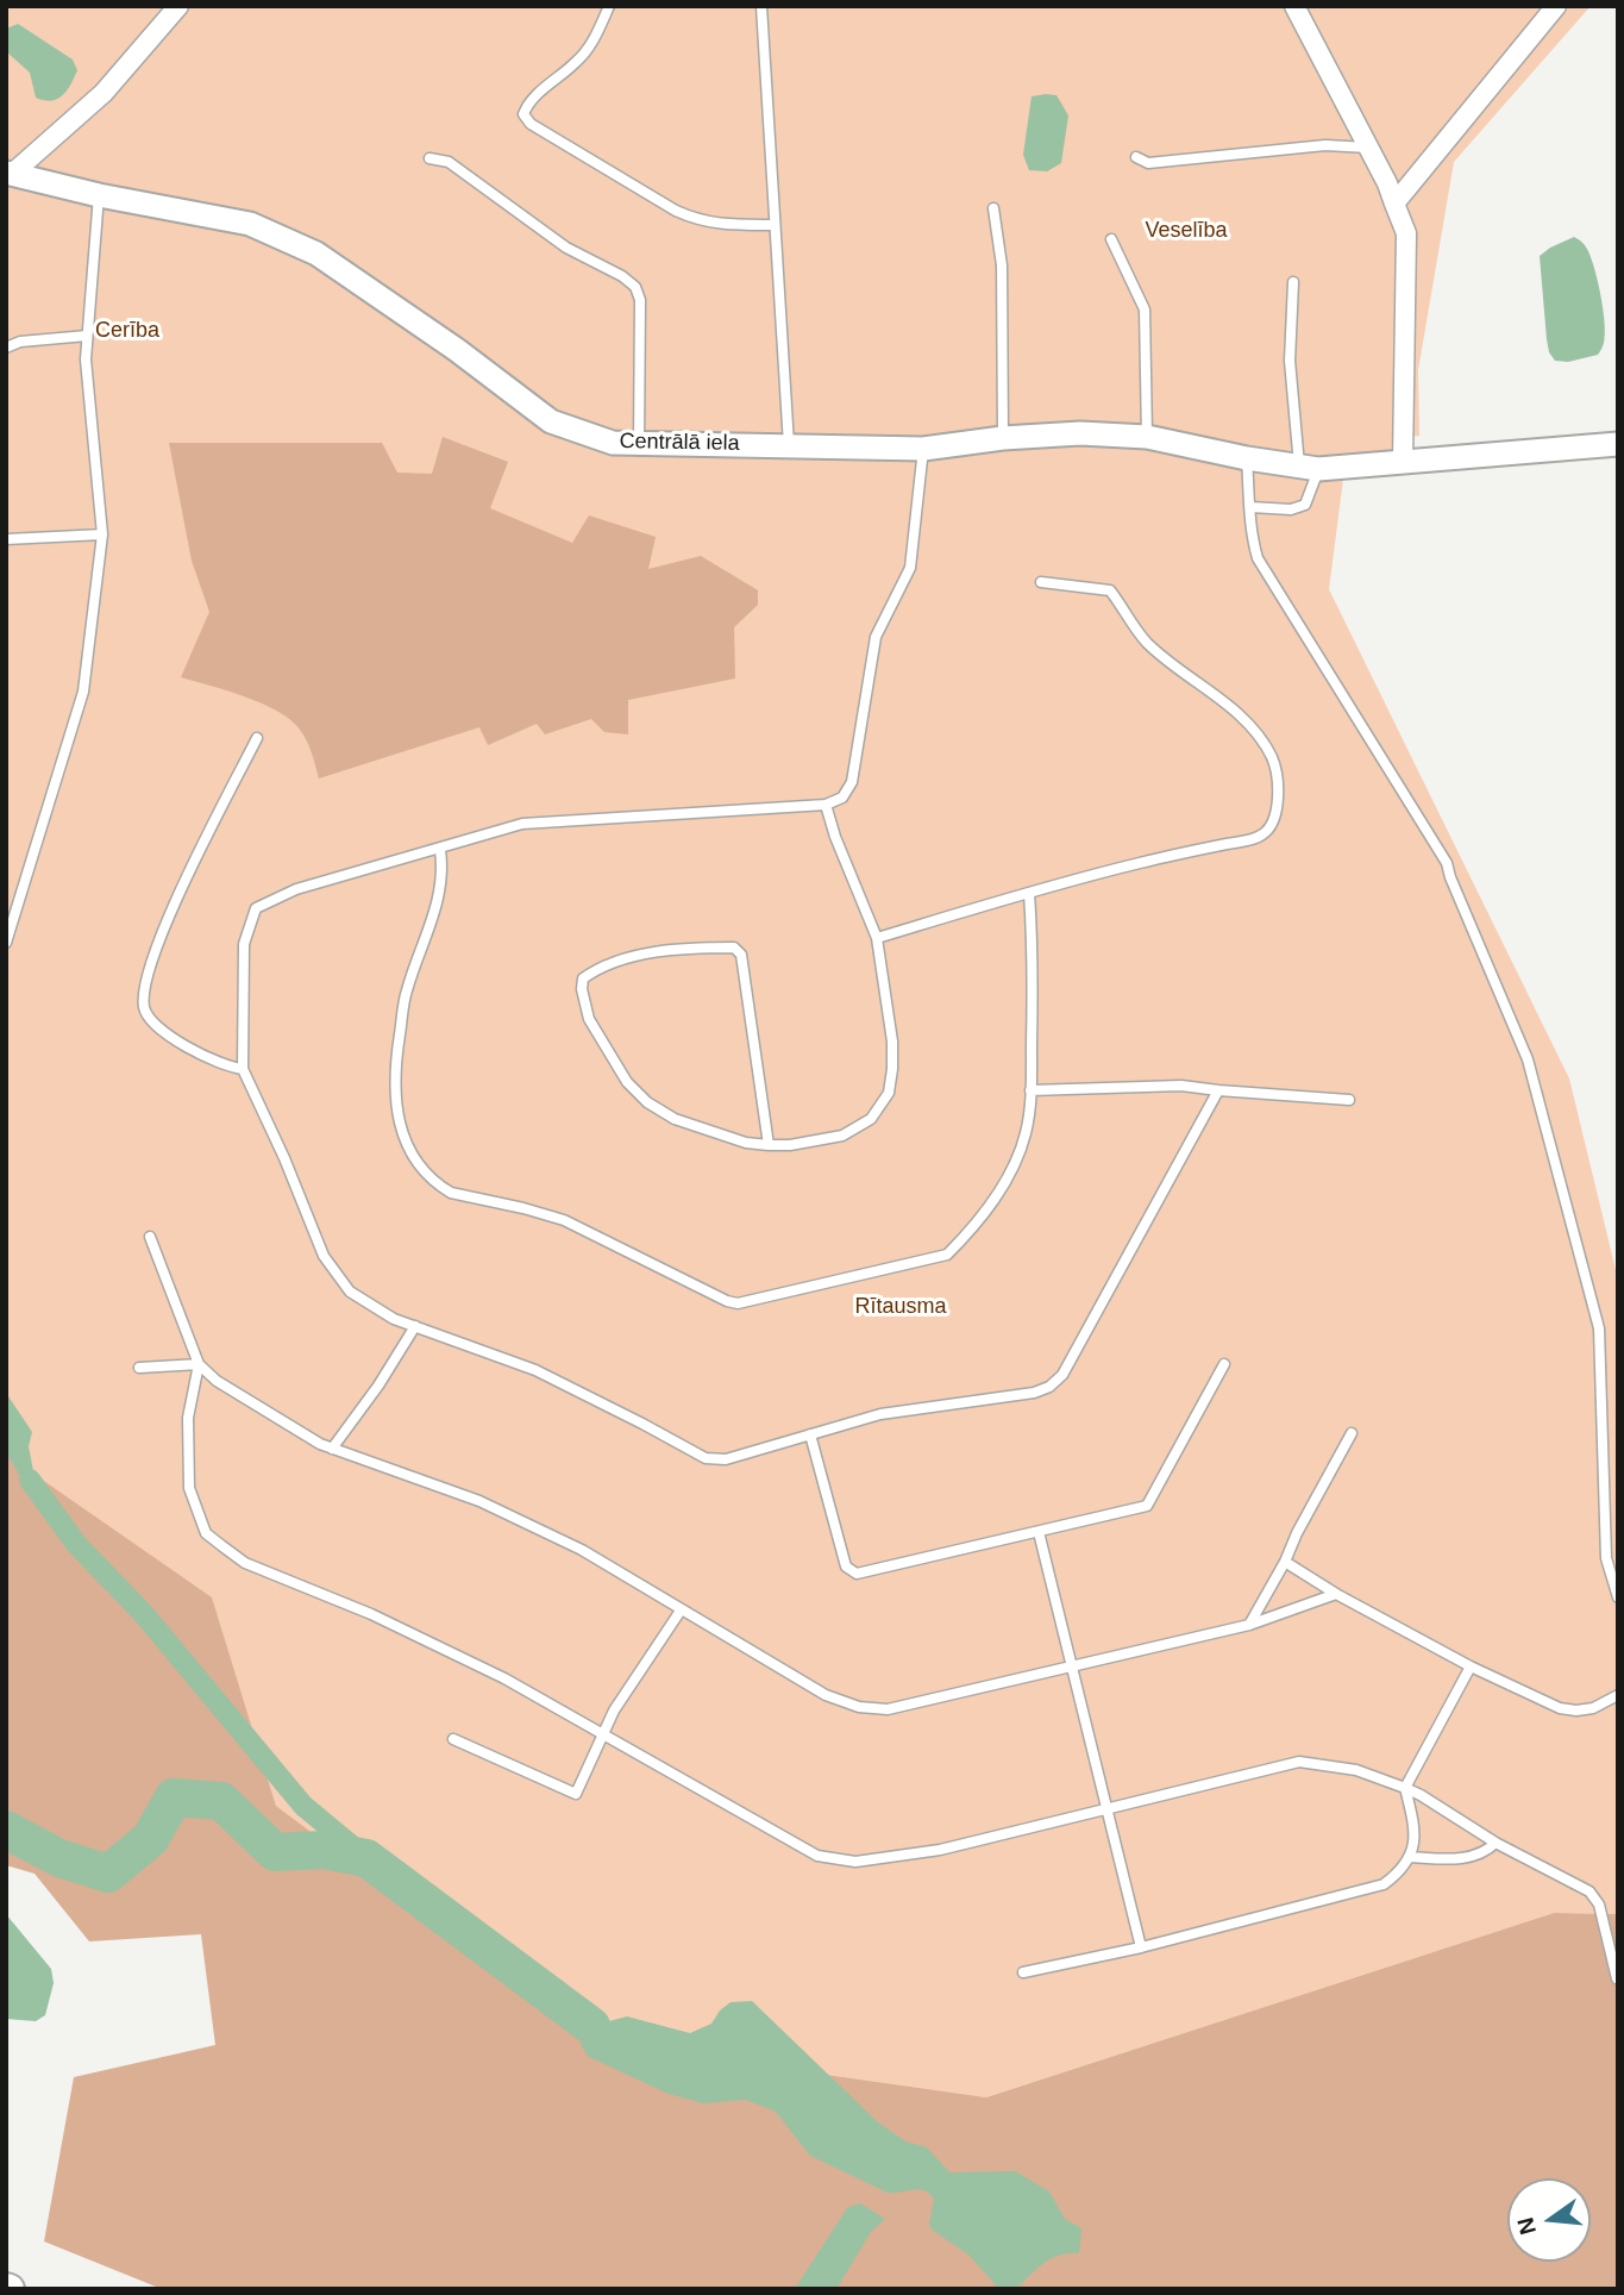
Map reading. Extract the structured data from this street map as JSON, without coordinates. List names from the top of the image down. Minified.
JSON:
{"streets":{"street":["Centrālā iela"]},"parks":["Veselība","Cerība","Rītausma"],"north":"left"}
